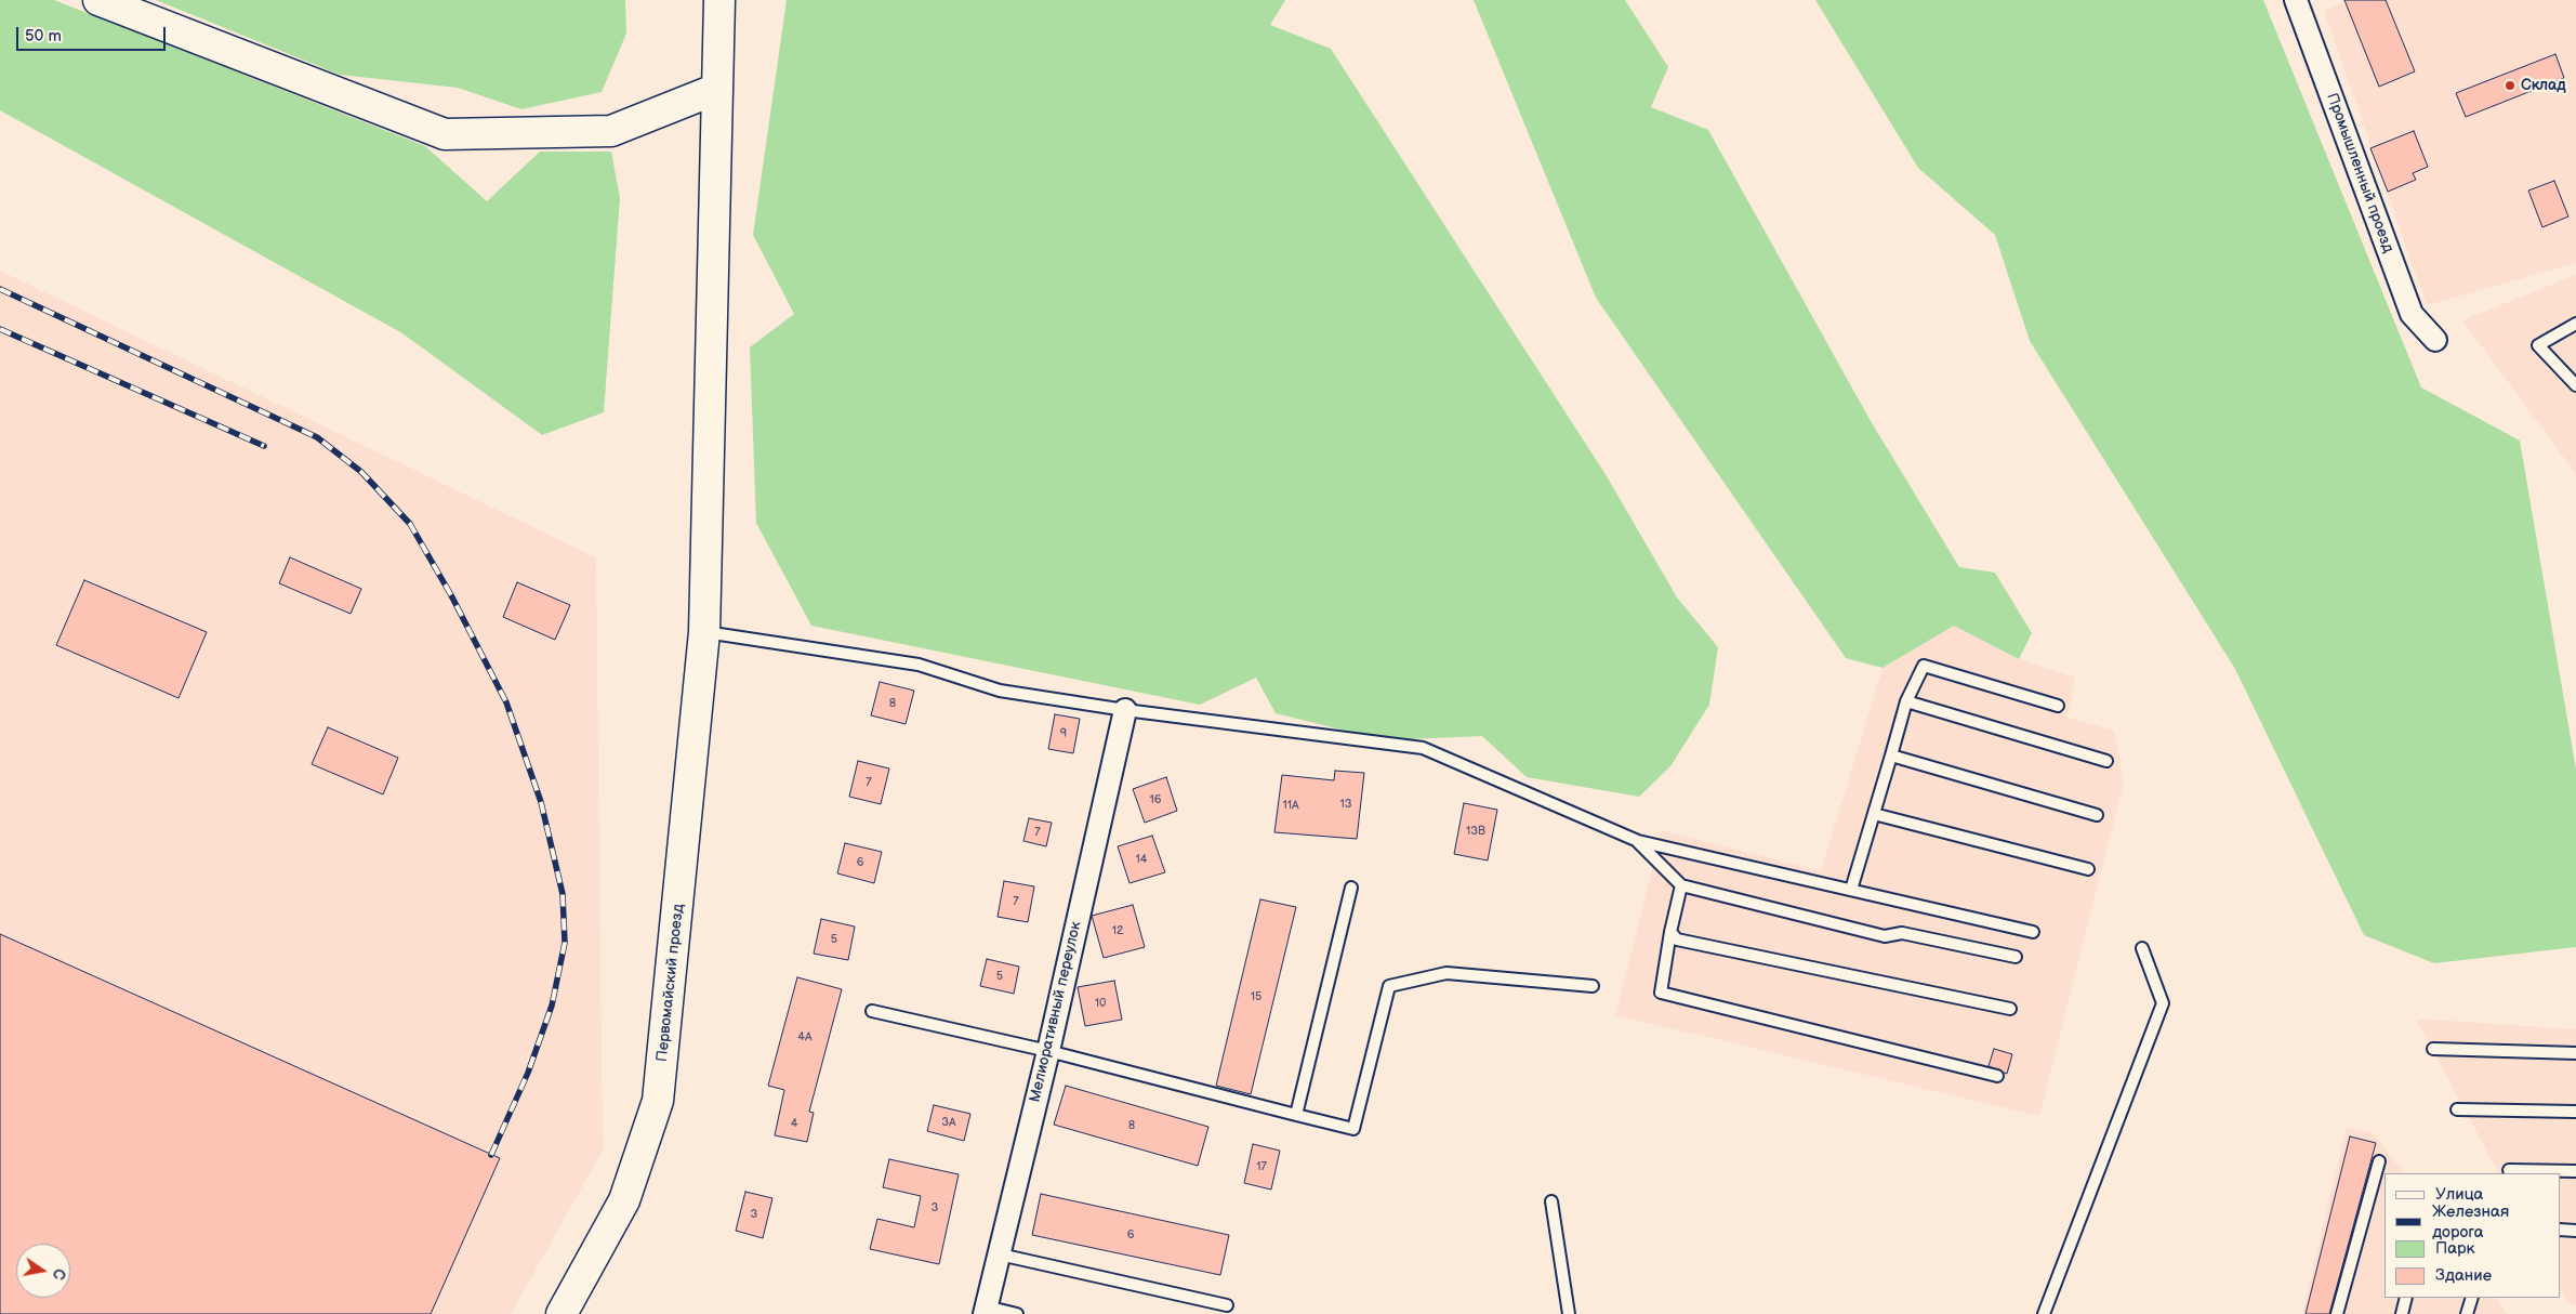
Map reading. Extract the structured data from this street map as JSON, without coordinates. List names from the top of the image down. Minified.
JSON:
{"streets":{"main road":["Первомайский проезд"],"street":["Промышленный проезд","Мелиоративный переулок"]},"places":["Склад"],"house_numbers":["8","9","7","16","13","11А","13В","7","14","6","7","12","5","5","15","10","4А","3А","4","8","17","3","3","6"],"legend":["Улица","Железная дорога","Парк","Здание"],"scale_bar":"50 m","north":"right"}
